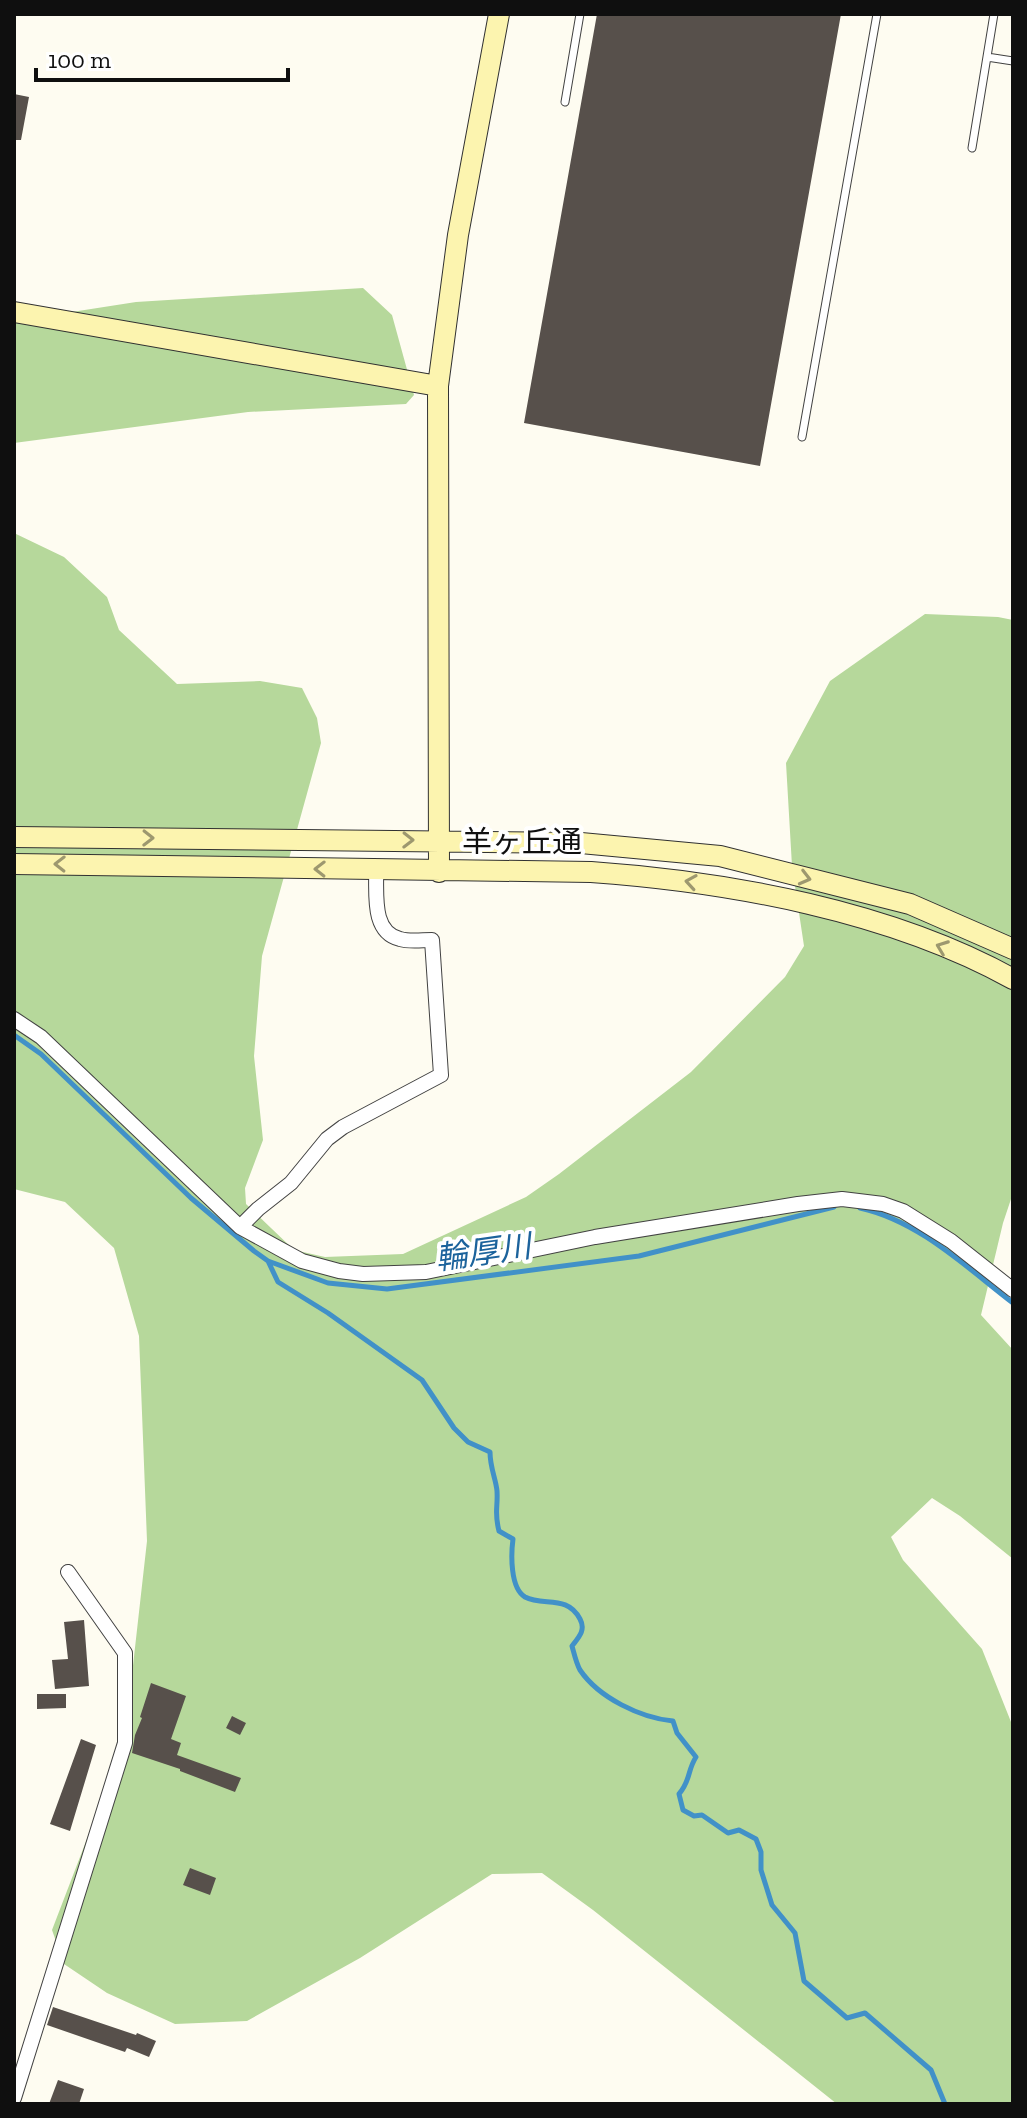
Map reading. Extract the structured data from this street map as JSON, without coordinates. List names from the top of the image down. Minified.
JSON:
{"streets":{"main road":["羊ヶ丘通"]},"water":["輪厚川"],"scale_bar":"100 m"}
